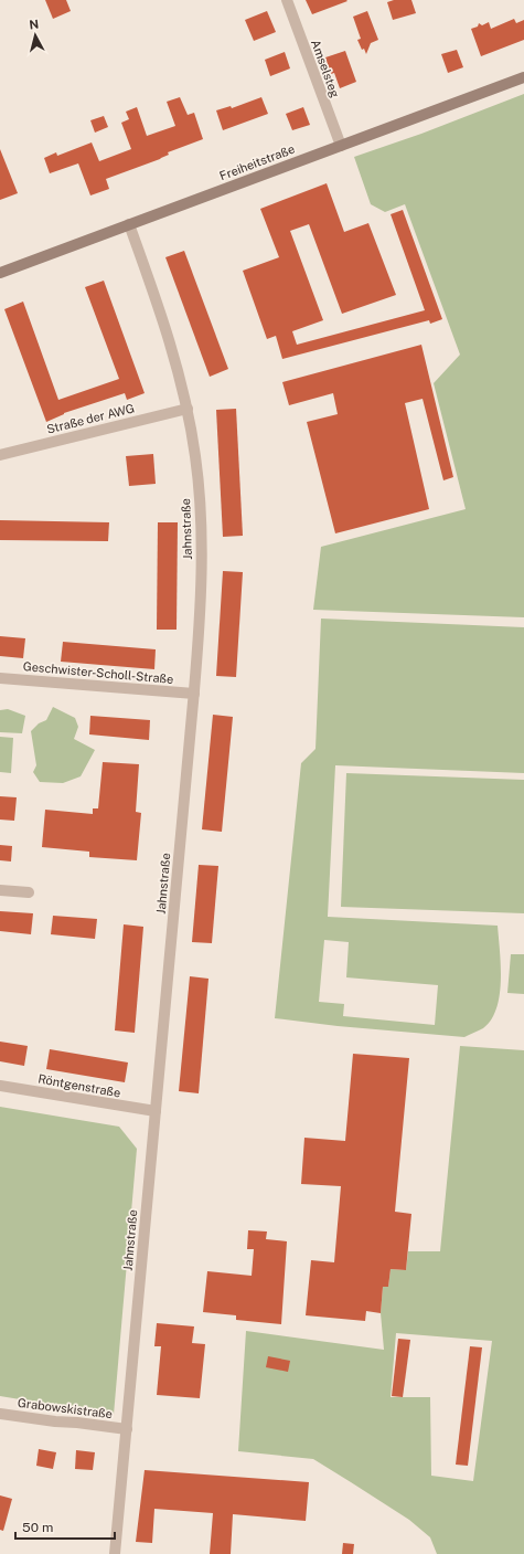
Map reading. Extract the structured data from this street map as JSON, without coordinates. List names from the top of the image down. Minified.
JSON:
{"streets":{"street":["Amselsteg","Freiheitstraße","Straße der AWG","Jahnstraße","Geschwister-Scholl-Straße","Röntgenstraße","Grabowskistraße"]},"crossings":[["Amselsteg","Freiheitstraße"],["Freiheitstraße","Jahnstraße"],["Straße der AWG","Jahnstraße"],["Jahnstraße","Geschwister-Scholl-Straße"],["Jahnstraße","Röntgenstraße"],["Jahnstraße","Grabowskistraße"]],"scale_bar":"50 m","north":"top"}
